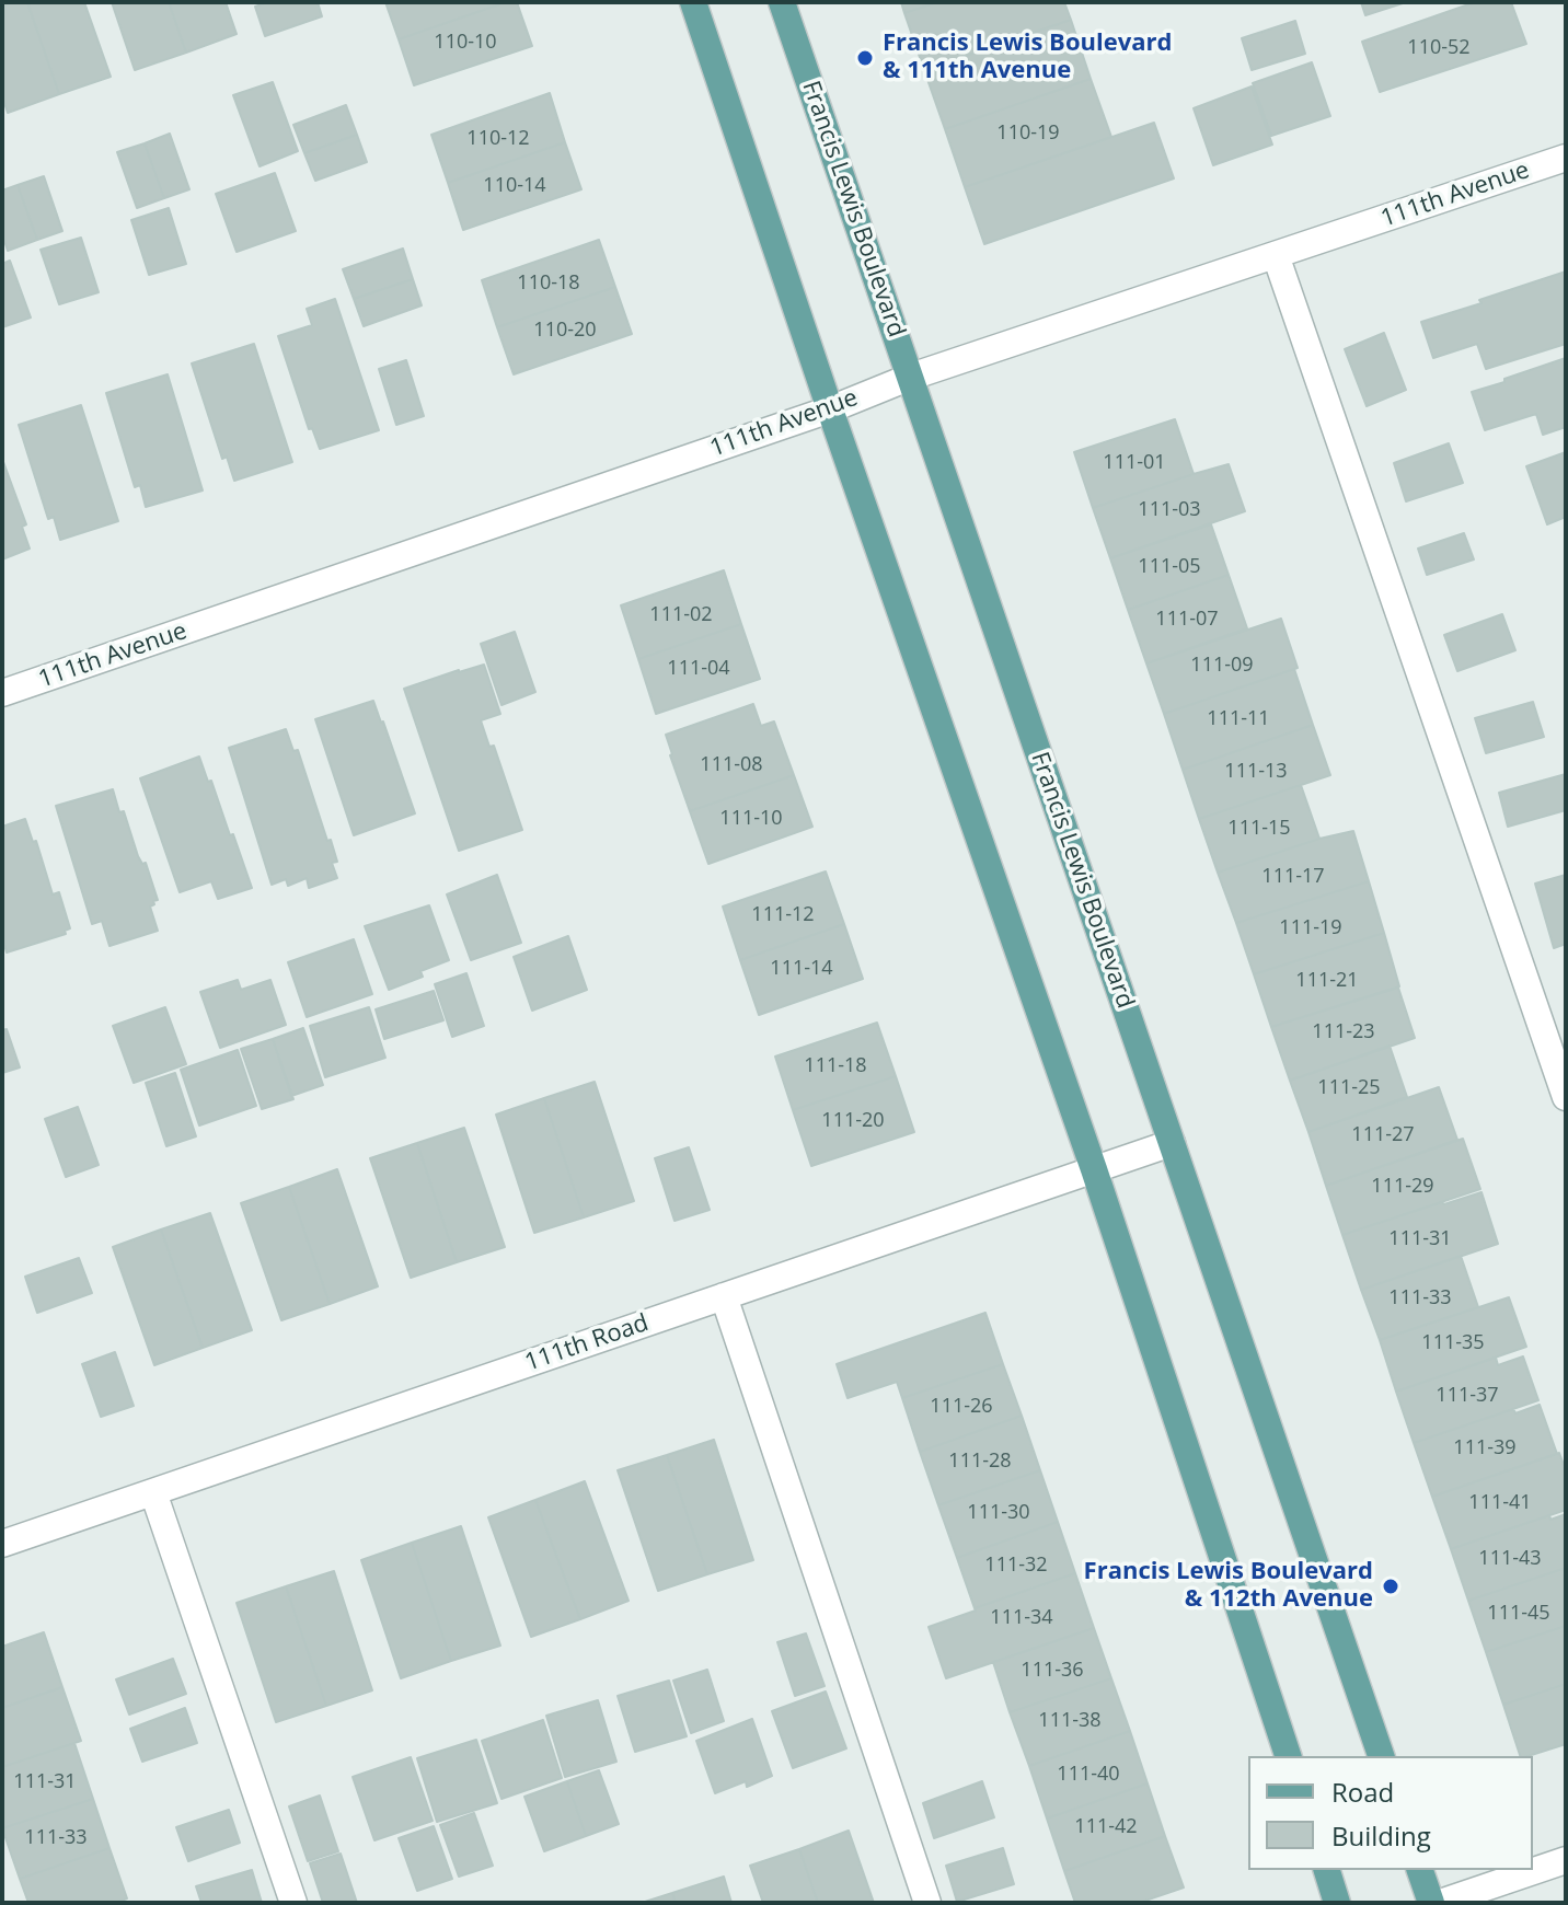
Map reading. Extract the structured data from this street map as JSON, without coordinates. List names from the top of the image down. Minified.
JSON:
{"streets":{"main road":["Francis Lewis Boulevard"],"street":["111th Avenue","111th Road"]},"crossings":[["111th Avenue","Francis Lewis Boulevard"],["Francis Lewis Boulevard","111th Road"]],"places":["Francis Lewis Boulevard & 111th Avenue","Francis Lewis Boulevard & 112th Avenue"],"house_numbers":["110-10","110-52","110-19","110-12","110-14","110-18","110-20","111-01","111-03","111-05","111-02","111-07","111-09","111-04","111-11","111-08","111-13","111-10","111-15","111-17","111-12","111-19","111-14","111-21","111-23","111-18","111-25","111-20","111-27","111-29","111-31","111-33","111-35","111-37","111-26","111-39","111-28","111-41","111-30","111-43","111-32","111-45","111-34","111-36","111-38","111-40","111-31","111-42","111-33"],"legend":["Road","Building"]}
